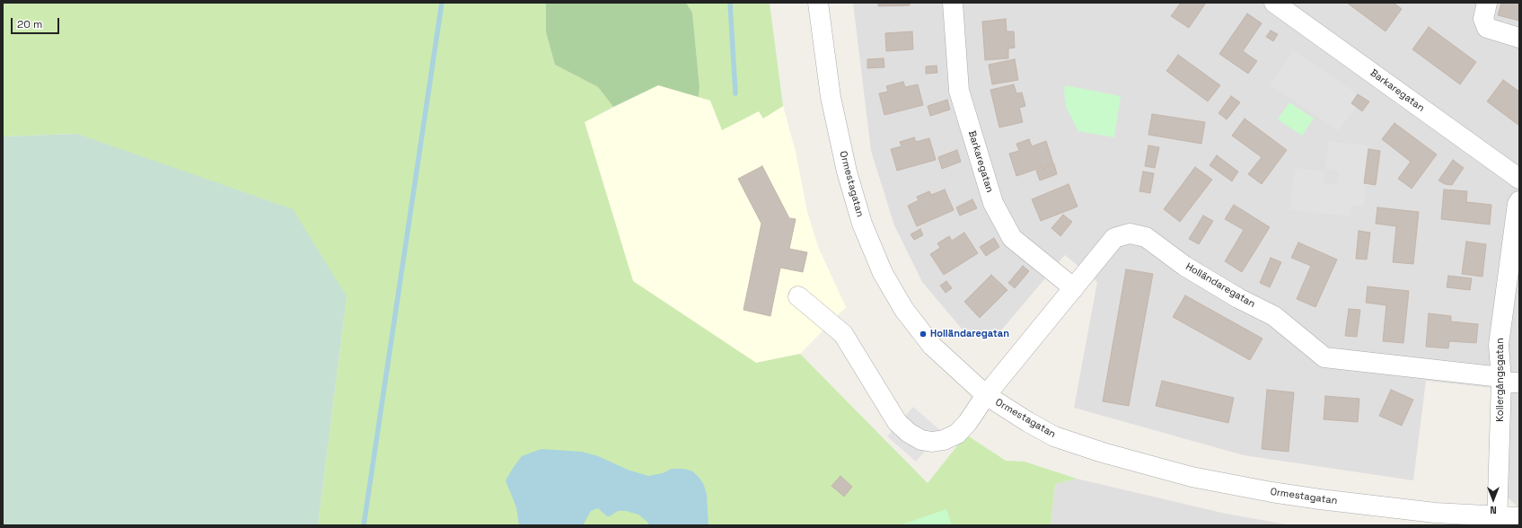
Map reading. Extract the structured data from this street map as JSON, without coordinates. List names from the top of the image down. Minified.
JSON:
{"streets":{"street":["Barkaregatan","Ormestagatan","Holländaregatan","Kollergångsgatan"]},"crossings":[["Barkaregatan","Holländaregatan"],["Ormestagatan","Holländaregatan"],["Ormestagatan","Kollergångsgatan"],["Holländaregatan","Kollergångsgatan"]],"places":["Holländaregatan"],"scale_bar":"20 m","north":"bottom"}
